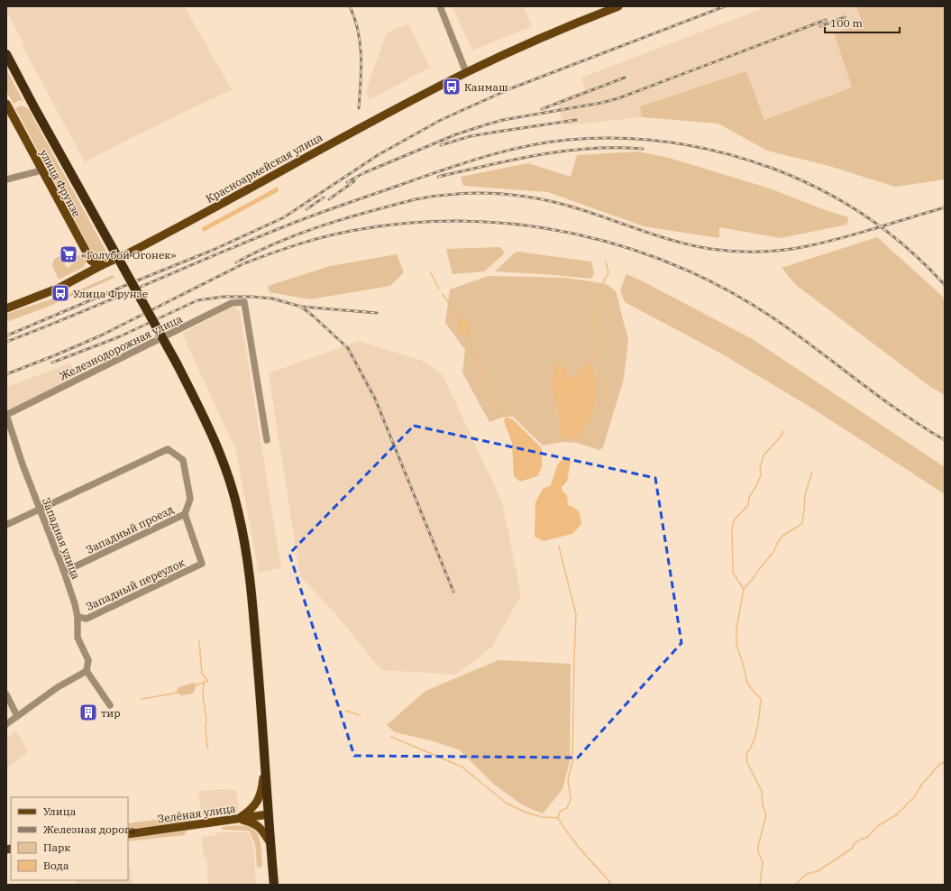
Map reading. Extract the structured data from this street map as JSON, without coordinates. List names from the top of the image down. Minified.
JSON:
{"streets":{"main road":["Красноармейская улица","улица Фрунзе","Зелёная улица"],"street":["Железнодорожная улица","Западный проезд","Западная улица","Западный переулок"]},"crossings":[["Железнодорожная улица","Западная улица"],["Западный проезд","Западная улица"],["Западный проезд","Западный переулок"],["Западная улица","Западный переулок"]],"places":{"bus stop":["Канмаш","Улица Фрунзе"],"supermarket":["«Голубой Огонек»"],"building":["тир"]},"legend":["Улица","Железная дорога","Парк","Вода"],"scale_bar":"100 m"}
